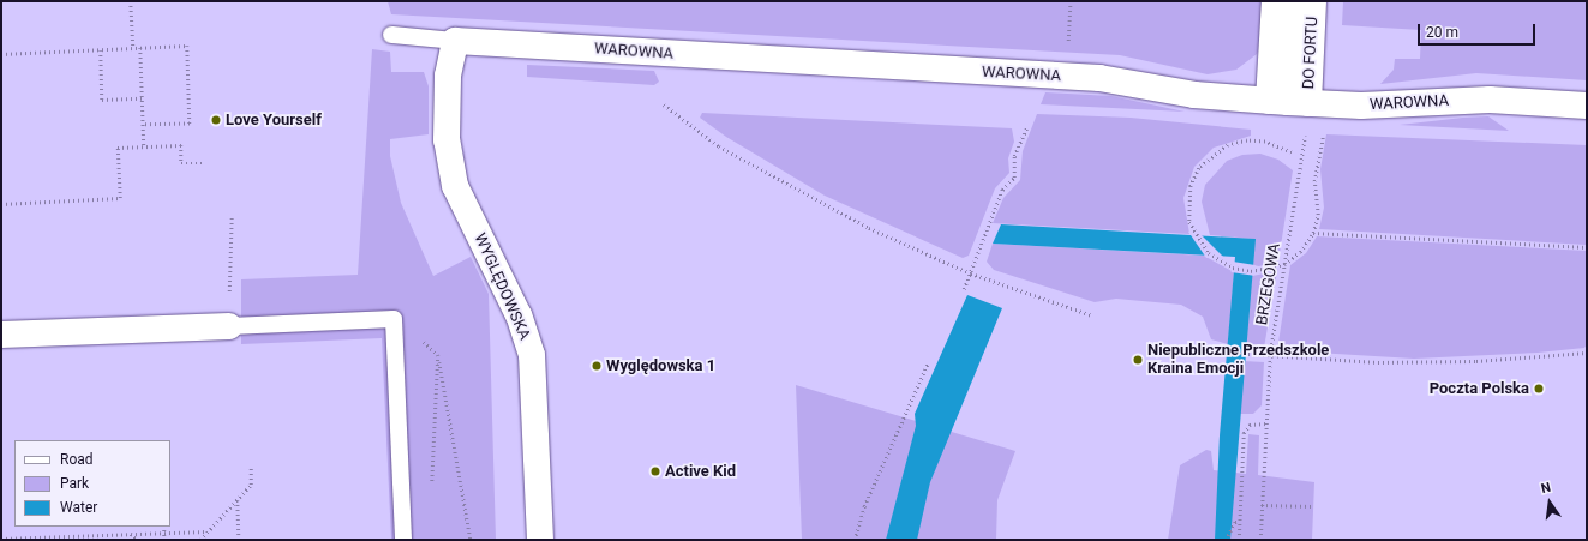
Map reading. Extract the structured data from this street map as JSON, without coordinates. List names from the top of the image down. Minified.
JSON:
{"streets":{"street":["WAROWNA","DO FORTU","WYGLĘDOWSKA"],"path":["BRZEGOWA"]},"crossings":[["WAROWNA","DO FORTU"],["WAROWNA","WYGLĘDOWSKA"]],"places":["Love Yourself","Niepubliczne Przedszkole Kraina Emocji","Wyględowska 1","Poczta Polska","Active Kid"],"legend":["Road","Park","Water"],"scale_bar":"20 m","north":"top"}
